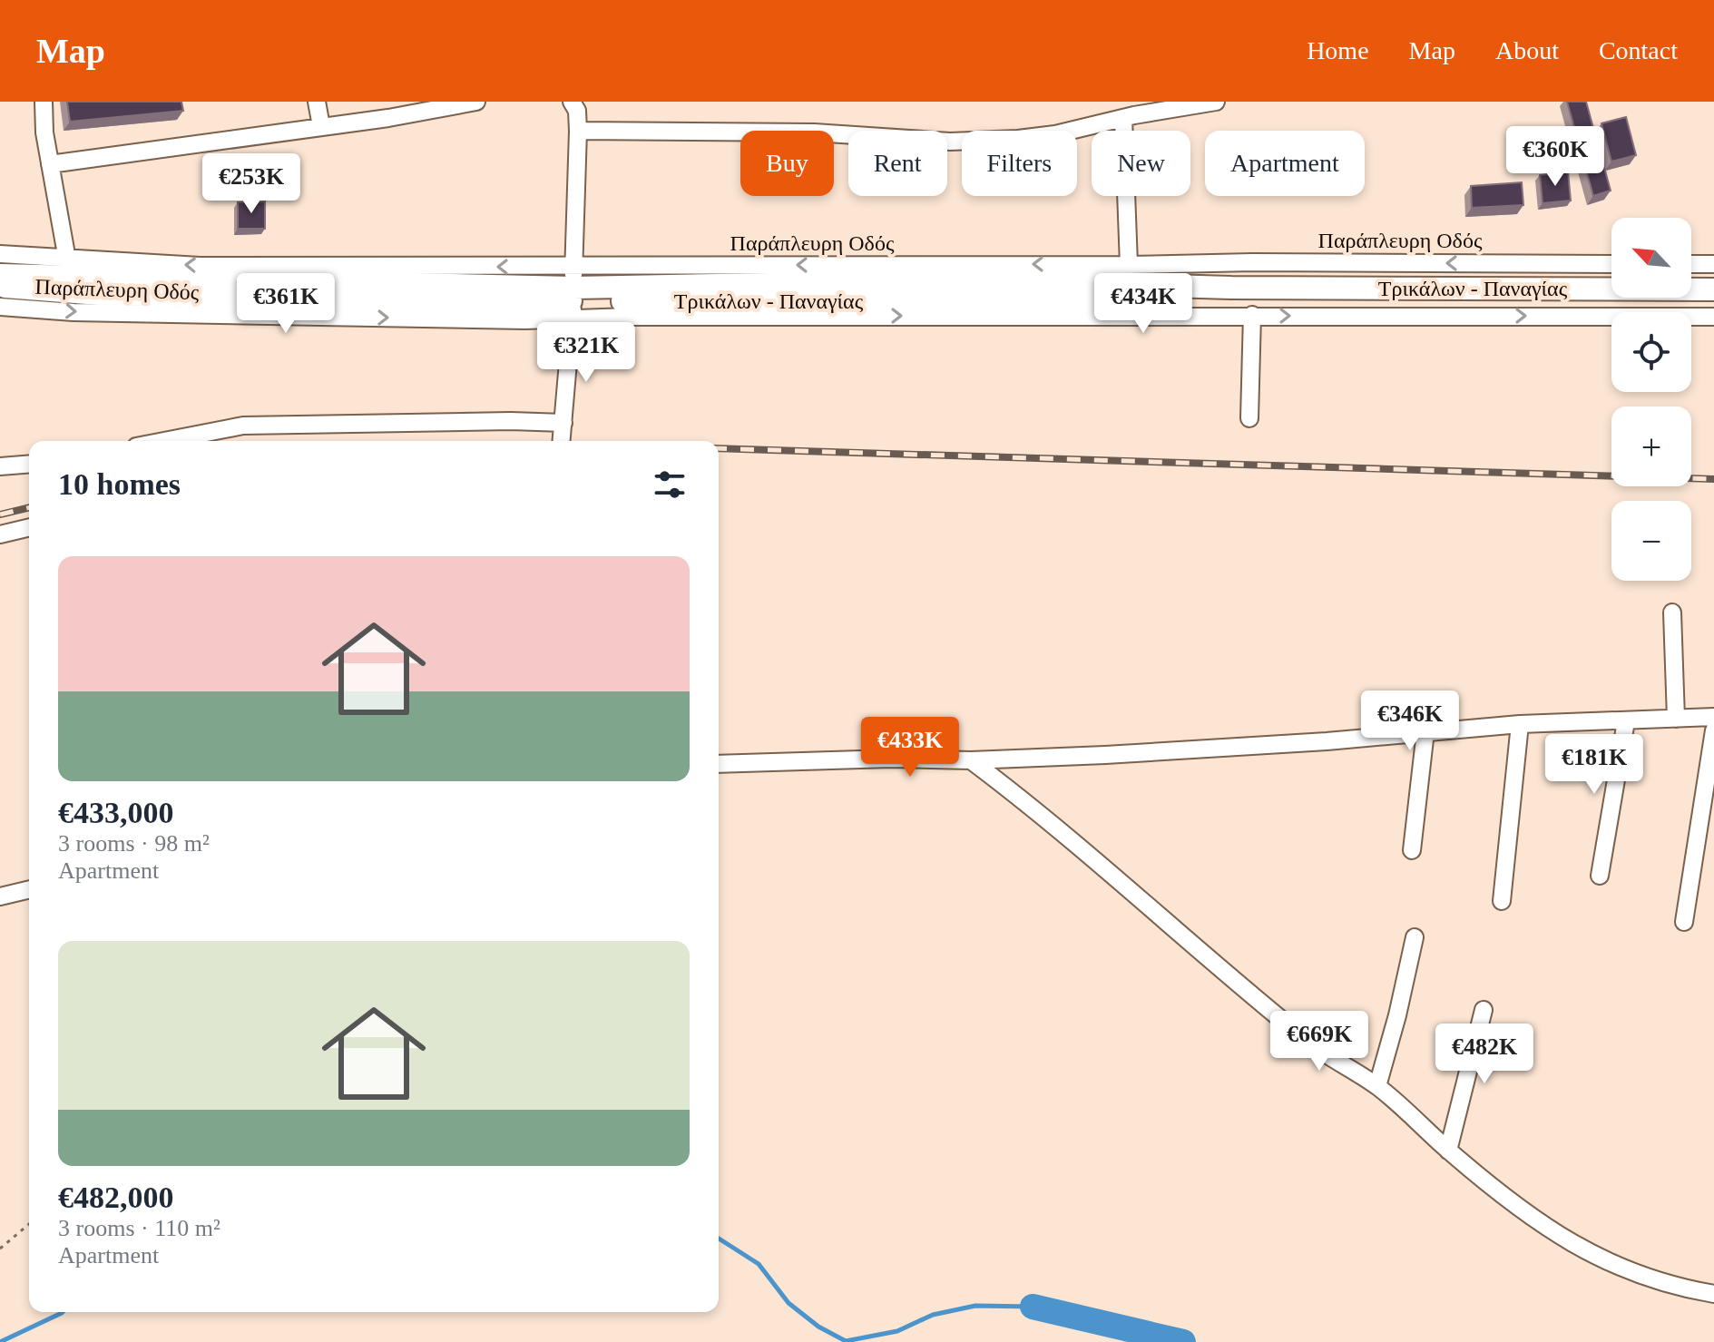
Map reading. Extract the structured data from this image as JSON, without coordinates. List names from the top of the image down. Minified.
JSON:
{"streets":{"main road":["Τρικάλων - Παναγίας"],"street":["Παράπλευρη Οδός"]},"crossings":[["Παράπλευρη Οδός","Τρικάλων - Παναγίας"]],"north":"top left","page":{"header":"Map","nav":["Home","Map","About","Contact"],"price":["€360K","€253K","€361K","€434K","€321K","€346K","€433K","€181K","€669K","€482K"],"chip":["Buy","Rent","Filters","New","Apartment"],"map_buttons":["+","−"],"heading":"10 homes","list":[{"name":"€433,000","note":"3 rooms · 98 m² · Apartment"},{"name":"€482,000","note":"3 rooms · 110 m² · Apartment"}]}}
